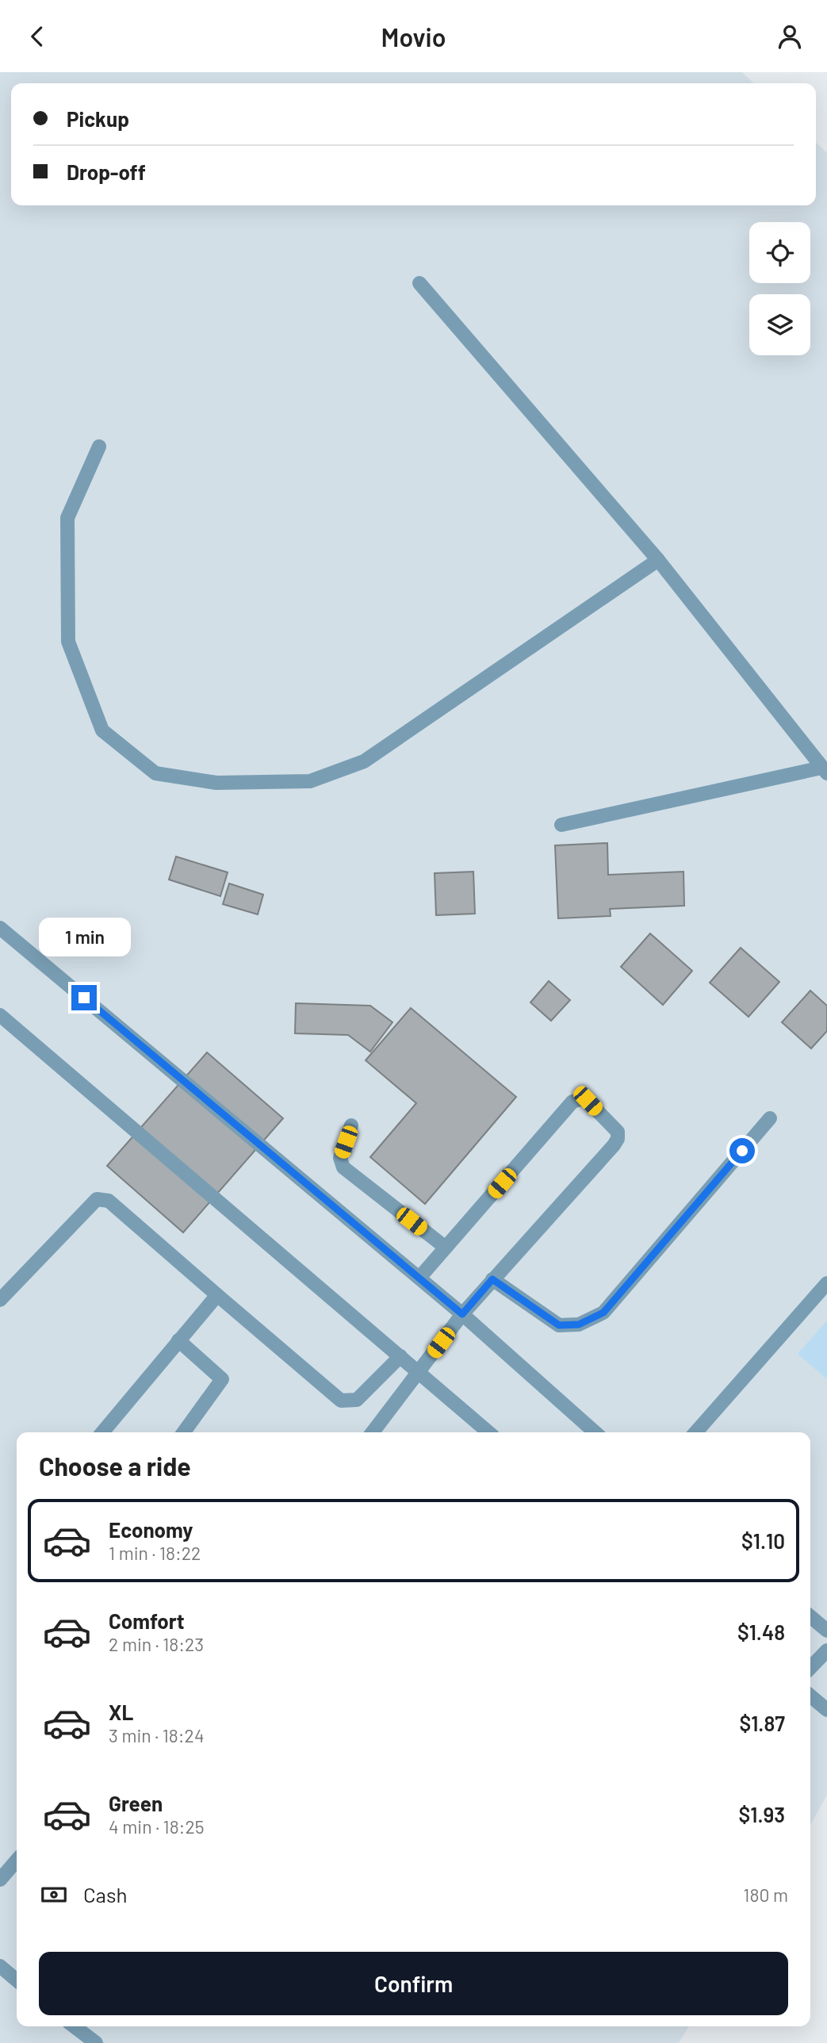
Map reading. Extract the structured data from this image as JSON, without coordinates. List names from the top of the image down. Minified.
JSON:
{"page":{"header":"Movio","banner":["Pickup","Drop-off"],"bubble":"1 min","heading":"Choose a ride","list":[{"name":"Economy","note":"1 min · 18:22","value":"$1.10"},{"name":"Comfort","note":"2 min · 18:23","value":"$1.48"},{"name":"XL","note":"3 min · 18:24","value":"$1.87"},{"name":"Green","note":"4 min · 18:25","value":"$1.93"}],"pay":["Cash","180 m"],"buttons":"Confirm"}}
